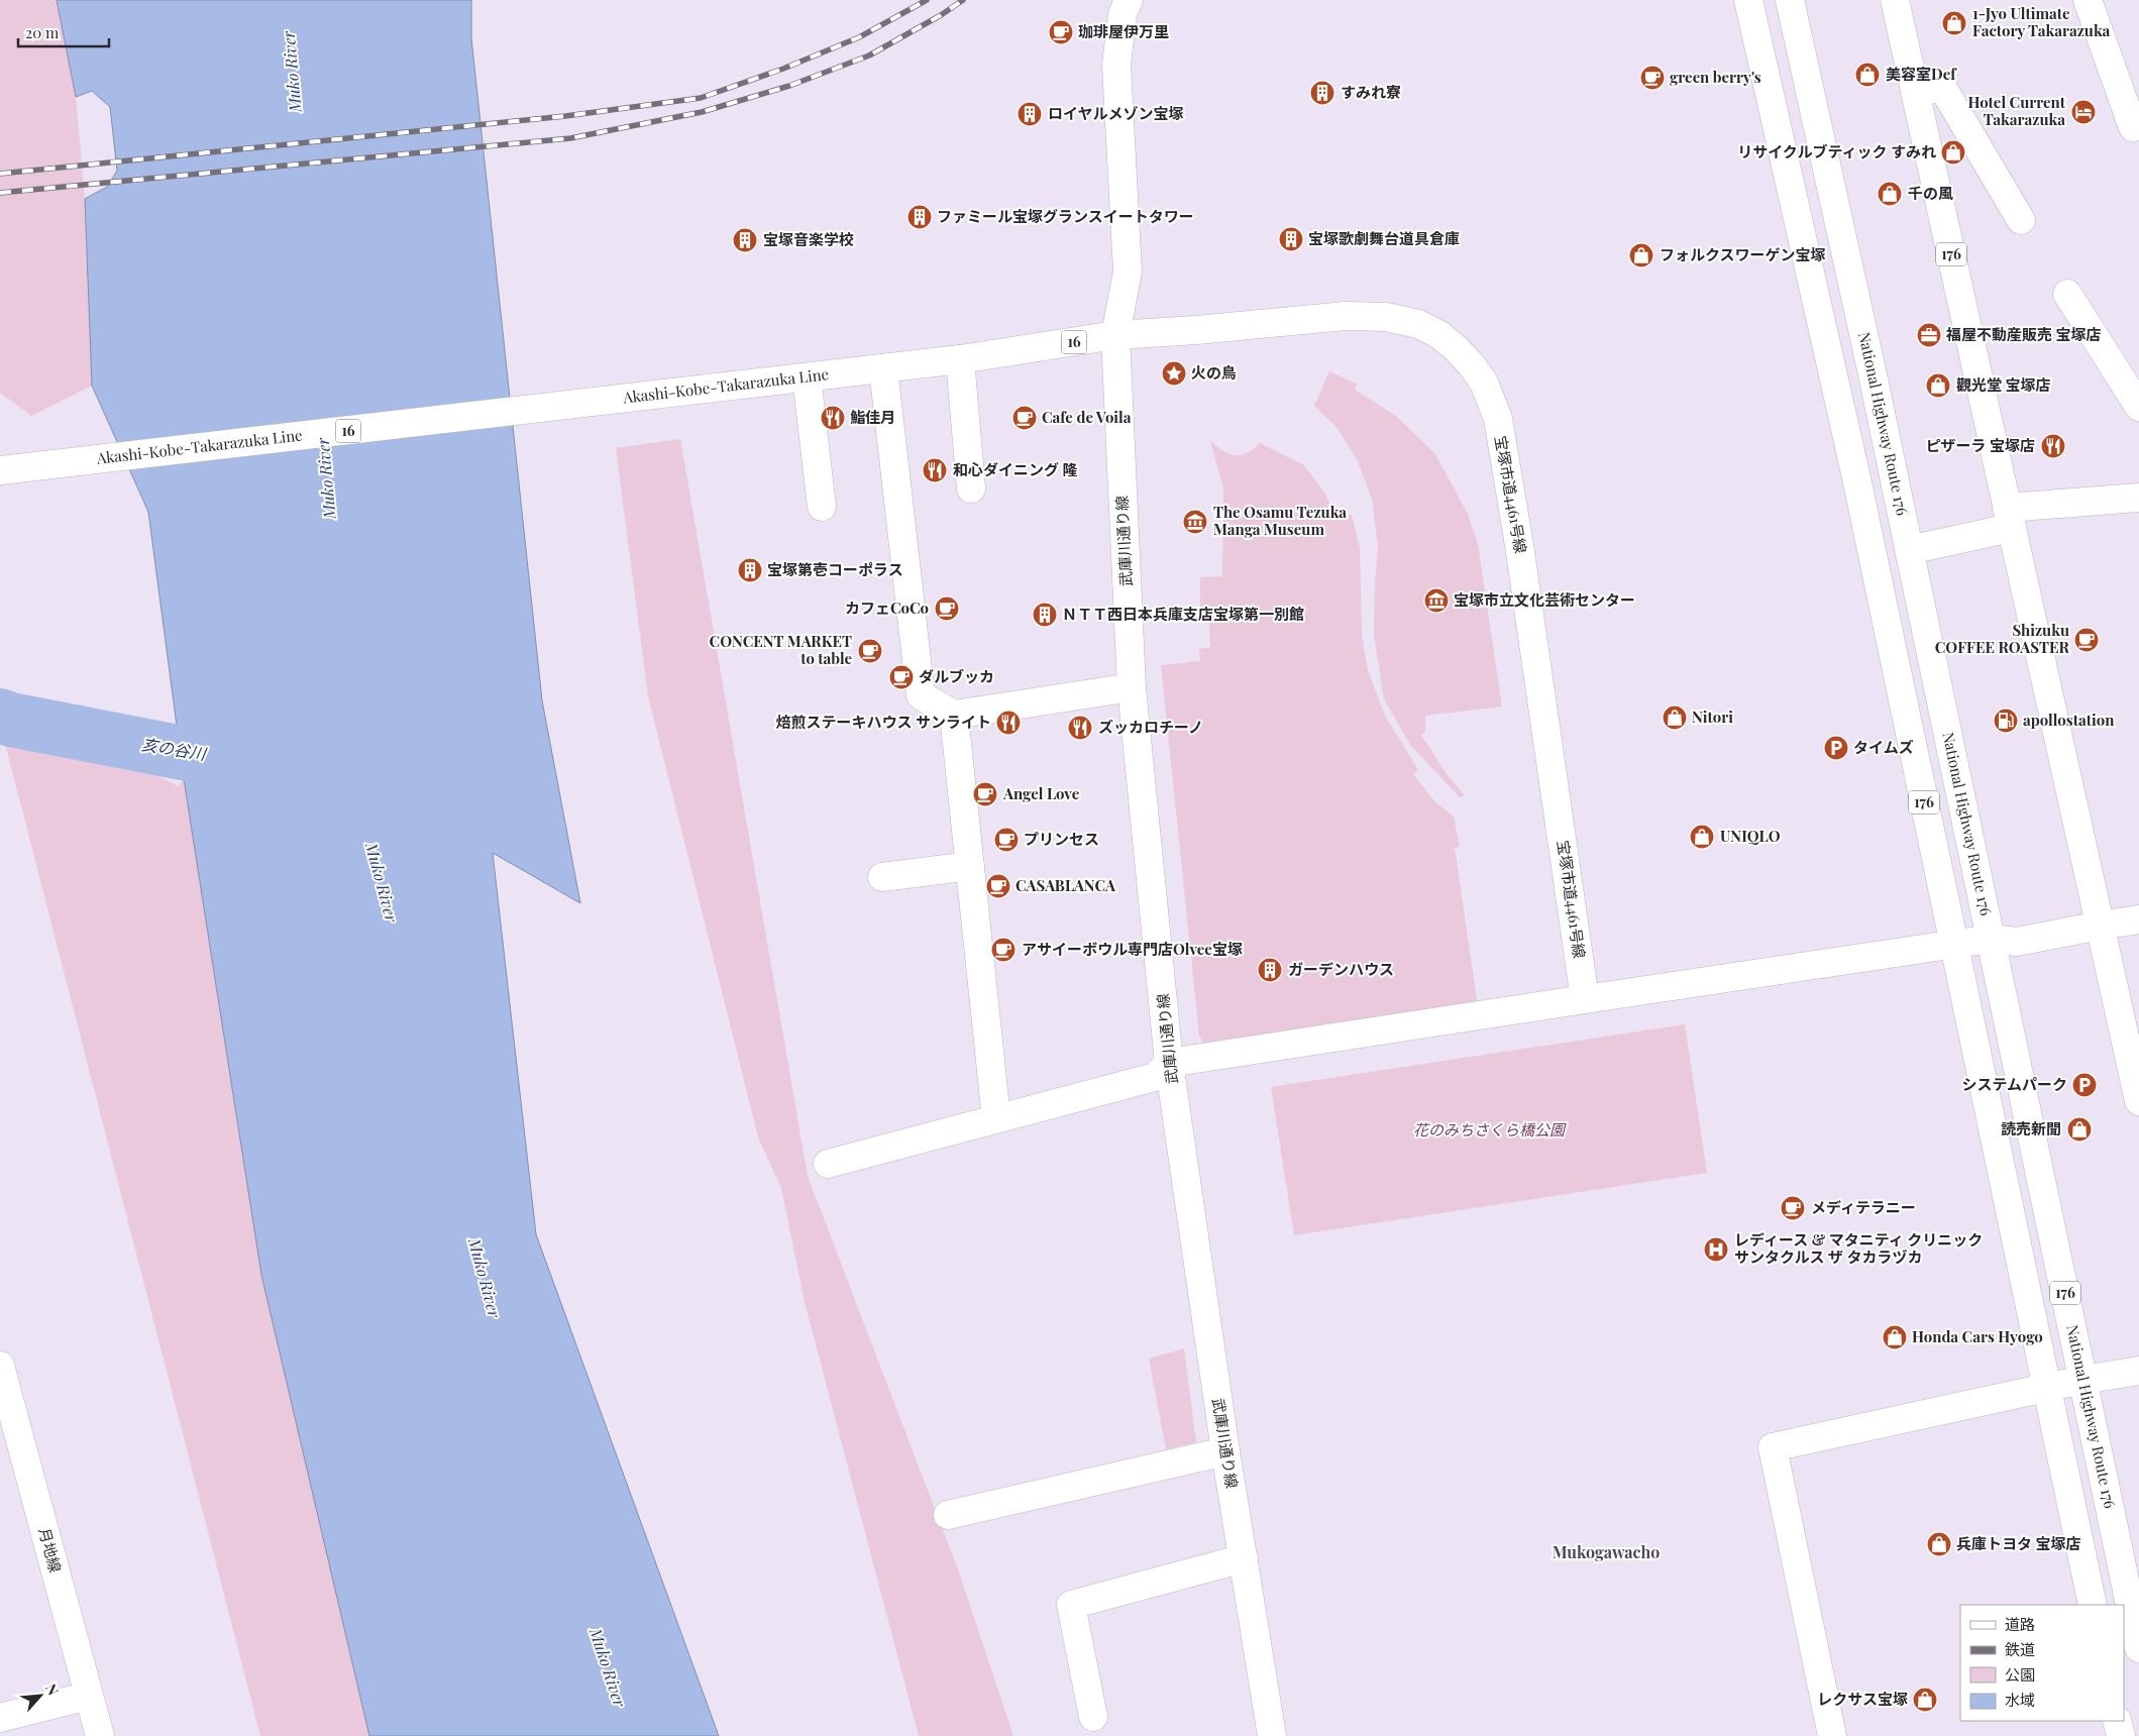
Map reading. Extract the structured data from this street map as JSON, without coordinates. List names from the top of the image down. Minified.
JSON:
{"streets":{"main road":["176","16","Akashi-Kobe-Takarazuka Line","National Highway Route 176","宝塚市道4461号線","武庫川通り線","月地線"]},"crossings":[["Akashi-Kobe-Takarazuka Line","宝塚市道4461号線"],["Akashi-Kobe-Takarazuka Line","武庫川通り線"],["宝塚市道4461号線","武庫川通り線"]],"districts":["Mukogawacho"],"water":["Muko River","亥の谷川"],"parks":["花のみちさくら橋公園"],"places":{"shop":["1-Jyo Ultimate Factory Takarazuka","美容室Def","リサイクルブティック すみれ","千の風","フォルクスワーゲン宝塚","觀光堂 宝塚店","Nitori","UNIQLO","読売新聞","Honda Cars Hyogo","兵庫トヨタ 宝塚店","レクサス宝塚"],"cafe":["珈琲屋伊万里","green berry's","Cafe de Voila","カフェCoCo","Shizuku COFFEE ROASTER","CONCENT MARKET to table","ダルブッカ","Angel Love","プリンセス","CASABLANCA","アサイーボウル専門店Olvee宝塚","メディテラニー"],"building":["すみれ寮","ロイヤルメゾン宝塚","ファミール宝塚グランスイートタワー","宝塚歌劇舞台道具倉庫","宝塚音楽学校","宝塚第壱コーポラス","ＮＴＴ西日本兵庫支店宝塚第一別館","ガーデンハウス"],"hotel":["Hotel Current Takarazuka"],"office":["福屋不動産販売 宝塚店"],"place":["火の鳥"],"restaurant":["鮨佳月","ピザーラ 宝塚店","和心ダイニング 隆","焙煎ステーキハウス サンライト","ズッカロチーノ"],"museum":["The Osamu Tezuka Manga Museum","宝塚市立文化芸術センター"],"fuel station":["apollostation"],"parking":["タイムズ","システムパーク"],"hospital":["レディース & マタニティ クリニック サンタクルス ザ タカラヅカ"]},"legend":["道路","鉄道","公園","水域"],"scale_bar":"20 m","north":"top right"}
